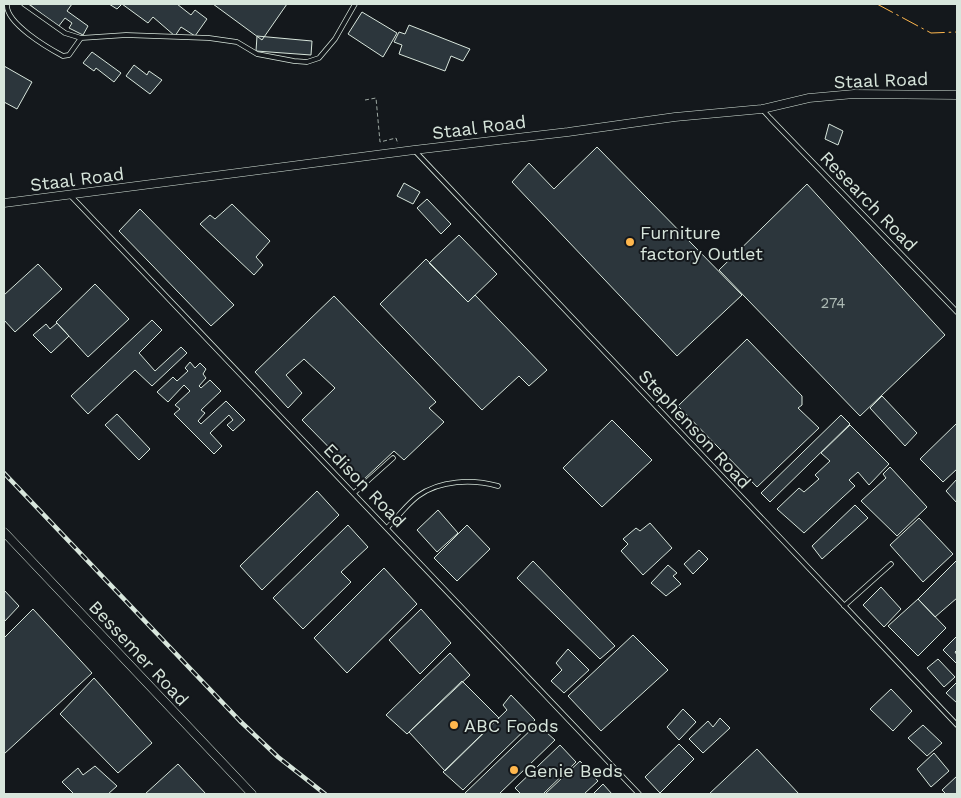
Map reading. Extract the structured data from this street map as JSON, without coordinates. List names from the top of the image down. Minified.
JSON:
{"streets":{"street":["Staal Road","Bessemer Road"],"lane":["Research Road","Stephenson Road","Edison Road"]},"crossings":[["Staal Road","Research Road"],["Staal Road","Stephenson Road"],["Staal Road","Edison Road"]],"places":["Furniture factory Outlet","ABC Foods","Genie Beds"],"house_numbers":["274"]}
